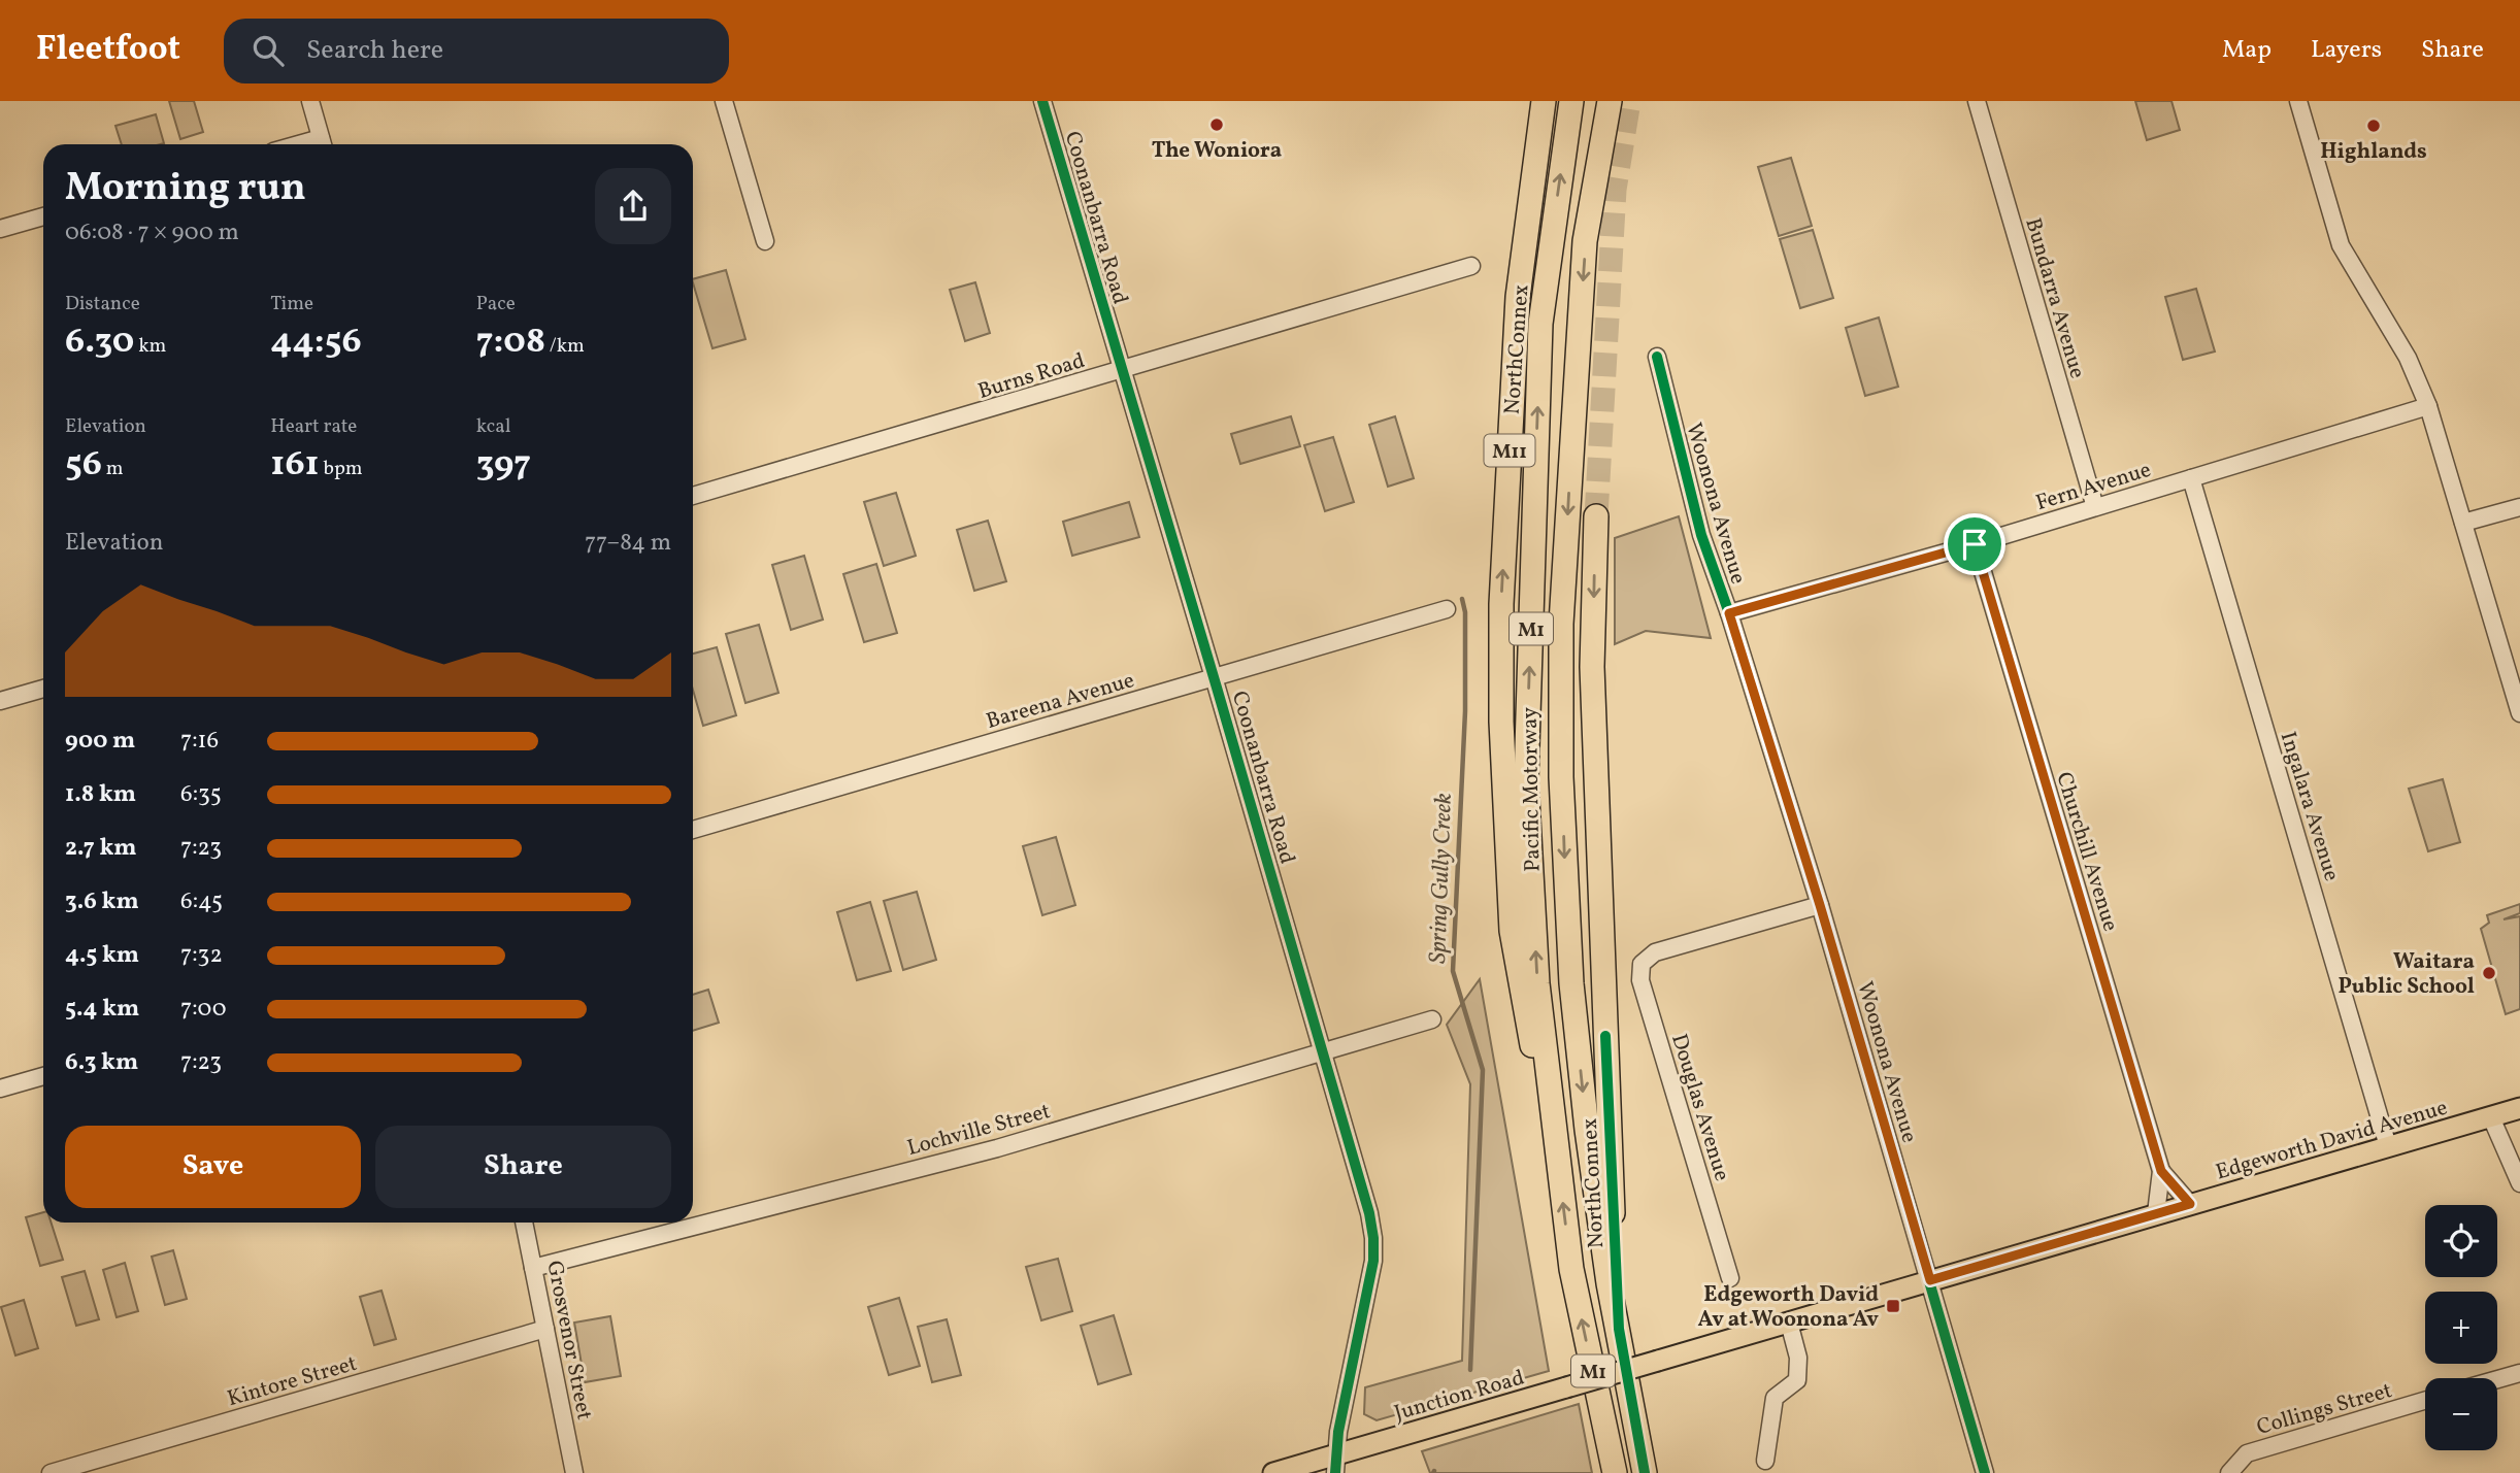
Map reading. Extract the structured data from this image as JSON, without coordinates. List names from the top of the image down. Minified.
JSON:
{"streets":{"highway":["NorthConnex","M11","M1","Pacific Motorway"],"main road":["Edgeworth David Avenue","Junction Road"],"street":["Coonanbarra Road","Bundarra Avenue","Burns Road","Fern Avenue","Woonona Avenue","Bareena Avenue","Ingalara Avenue","Churchill Avenue","Douglas Avenue","Lochville Street","Grosvenor Street","Kintore Street","Collings Street"]},"crossings":[["Coonanbarra Road","Burns Road"],["Coonanbarra Road","Bareena Avenue"],["Coonanbarra Road","Lochville Street"],["Coonanbarra Road","Junction Road"],["Bundarra Avenue","Fern Avenue"],["NorthConnex","Pacific Motorway"],["Fern Avenue","Woonona Avenue"],["Fern Avenue","Ingalara Avenue"],["Fern Avenue","Churchill Avenue"],["Woonona Avenue","Douglas Avenue"],["Woonona Avenue","Edgeworth David Avenue"],["Ingalara Avenue","Edgeworth David Avenue"],["Churchill Avenue","Edgeworth David Avenue"],["Lochville Street","Grosvenor Street"],["Edgeworth David Avenue","Junction Road"],["Grosvenor Street","Kintore Street"]],"water":["Spring Gully Creek"],"places":{"other":["The Woniora","Highlands","Waitara Public School"],"transit":["Edgeworth David Av at Woonona Av"]},"page":{"header":"Fleetfoot","search":"Search here","nav":["Map","Layers","Share"],"heading":["Morning run","06:08 · 7 × 900 m"],"stats":[["Distance","6.30 km"],["Time","44:56"],["Pace","7:08 /km"],["Elevation","56 m"],["Heart rate","161 bpm"],["kcal","397"]],"chart":["Elevation","77–84 m"],"list":[{"name":"900 m","note":"7:16"},{"name":"1.8 km","note":"6:35"},{"name":"2.7 km","note":"7:23"},{"name":"3.6 km","note":"6:45"},{"name":"4.5 km","note":"7:32"},{"name":"5.4 km","note":"7:00"},{"name":"6.3 km","note":"7:23"}],"buttons":["Save","Share"],"map_buttons":["+","−"]}}
